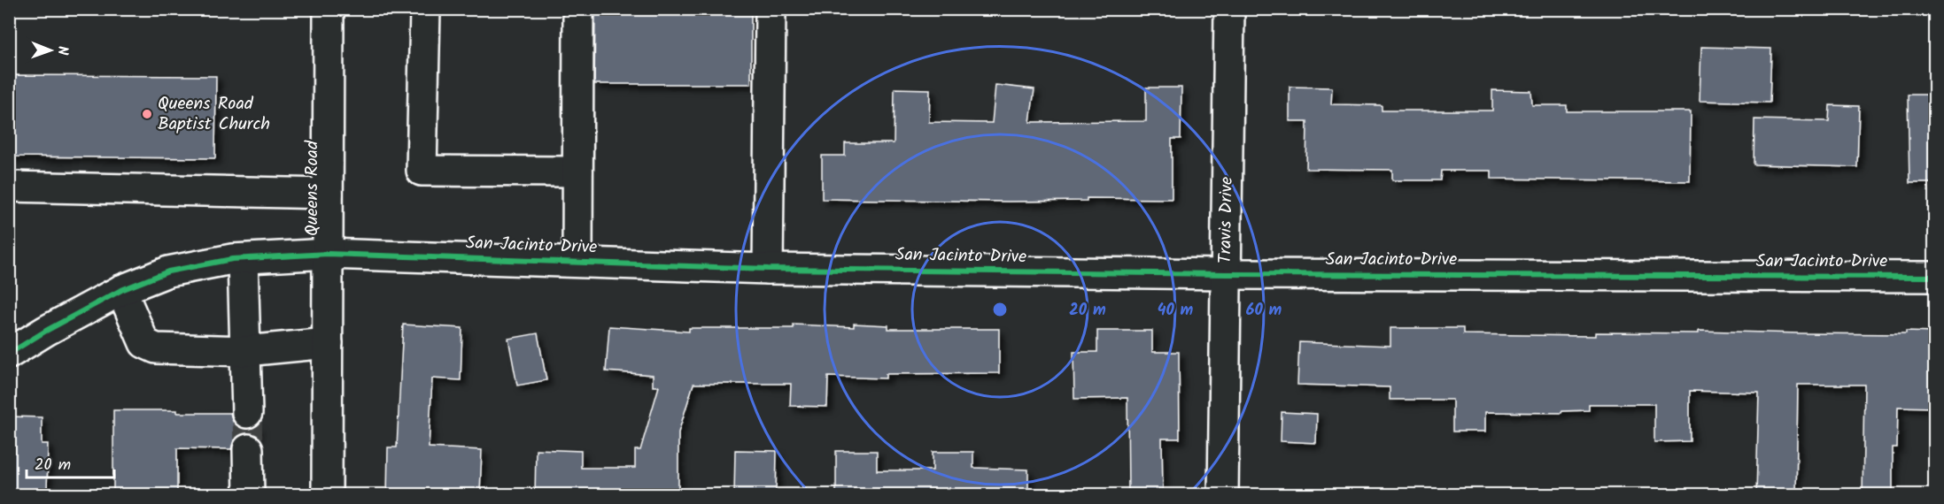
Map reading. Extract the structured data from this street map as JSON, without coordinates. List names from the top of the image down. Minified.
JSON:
{"streets":{"street":["Queens Road","Travis Drive","San Jacinto Drive"]},"crossings":[["Queens Road","San Jacinto Drive"],["Travis Drive","San Jacinto Drive"]],"places":["Queens Road Baptist Church"],"scale_bar":"20 m","north":"right","rings":["20 m","40 m","60 m"]}
